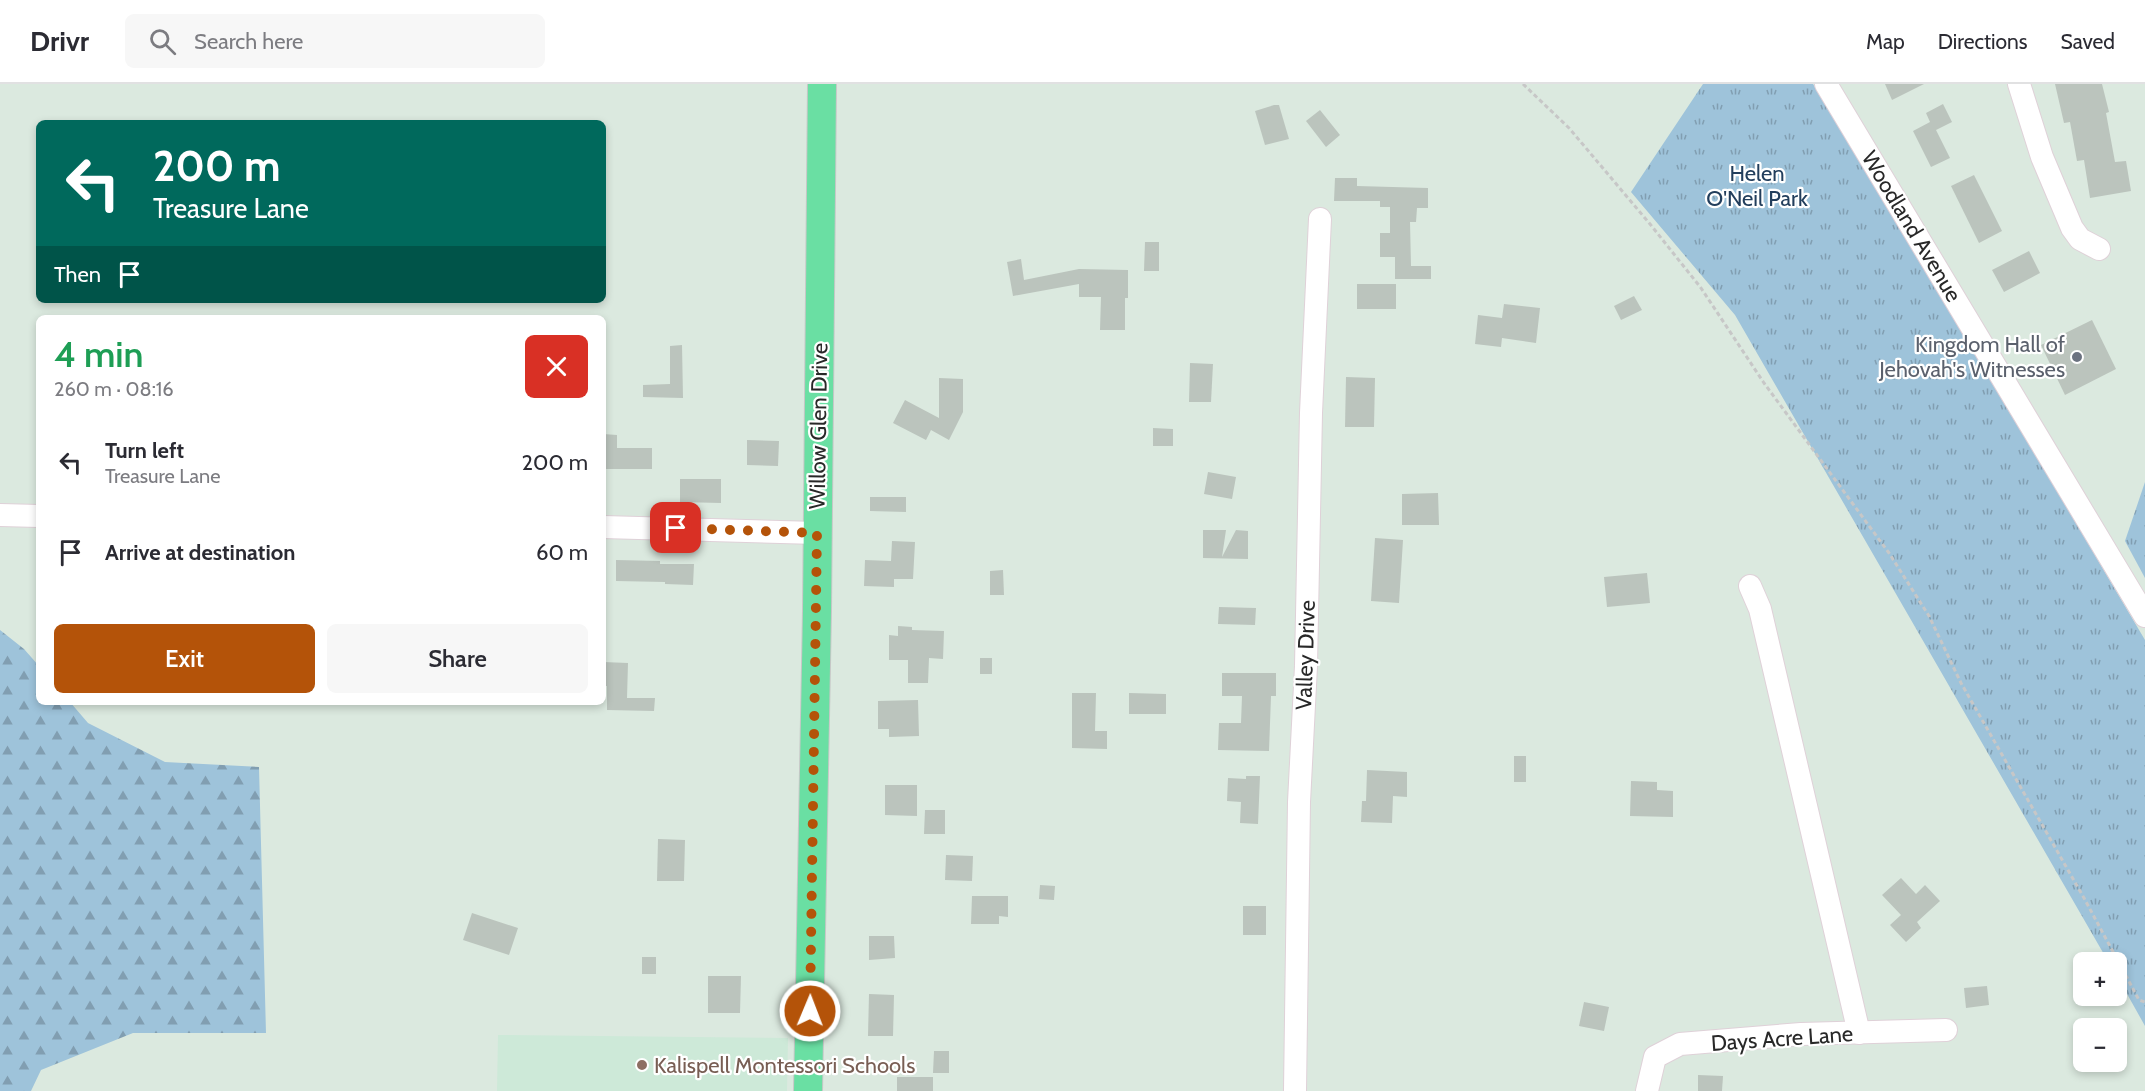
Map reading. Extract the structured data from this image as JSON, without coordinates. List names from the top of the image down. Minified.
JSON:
{"streets":{"main road":["Willow Glen Drive"],"street":["Woodland Avenue","Valley Drive","Days Acre Lane"]},"parks":["Helen O'Neil Park"],"places":["Kingdom Hall of Jehovah's Witnesses","Kalispell Montessori Schools"],"page":{"header":"Drivr","search":"Search here","nav":["Map","Directions","Saved"],"turn":["200 m","Treasure Lane"],"then":"Then","heading":["4 min","260 m · 08:16"],"list":[{"name":"Turn left","note":"Treasure Lane","value":"200 m"},{"name":"Arrive at destination","value":"60 m"}],"buttons":["Exit","Share"],"map_buttons":["+","−"]}}
